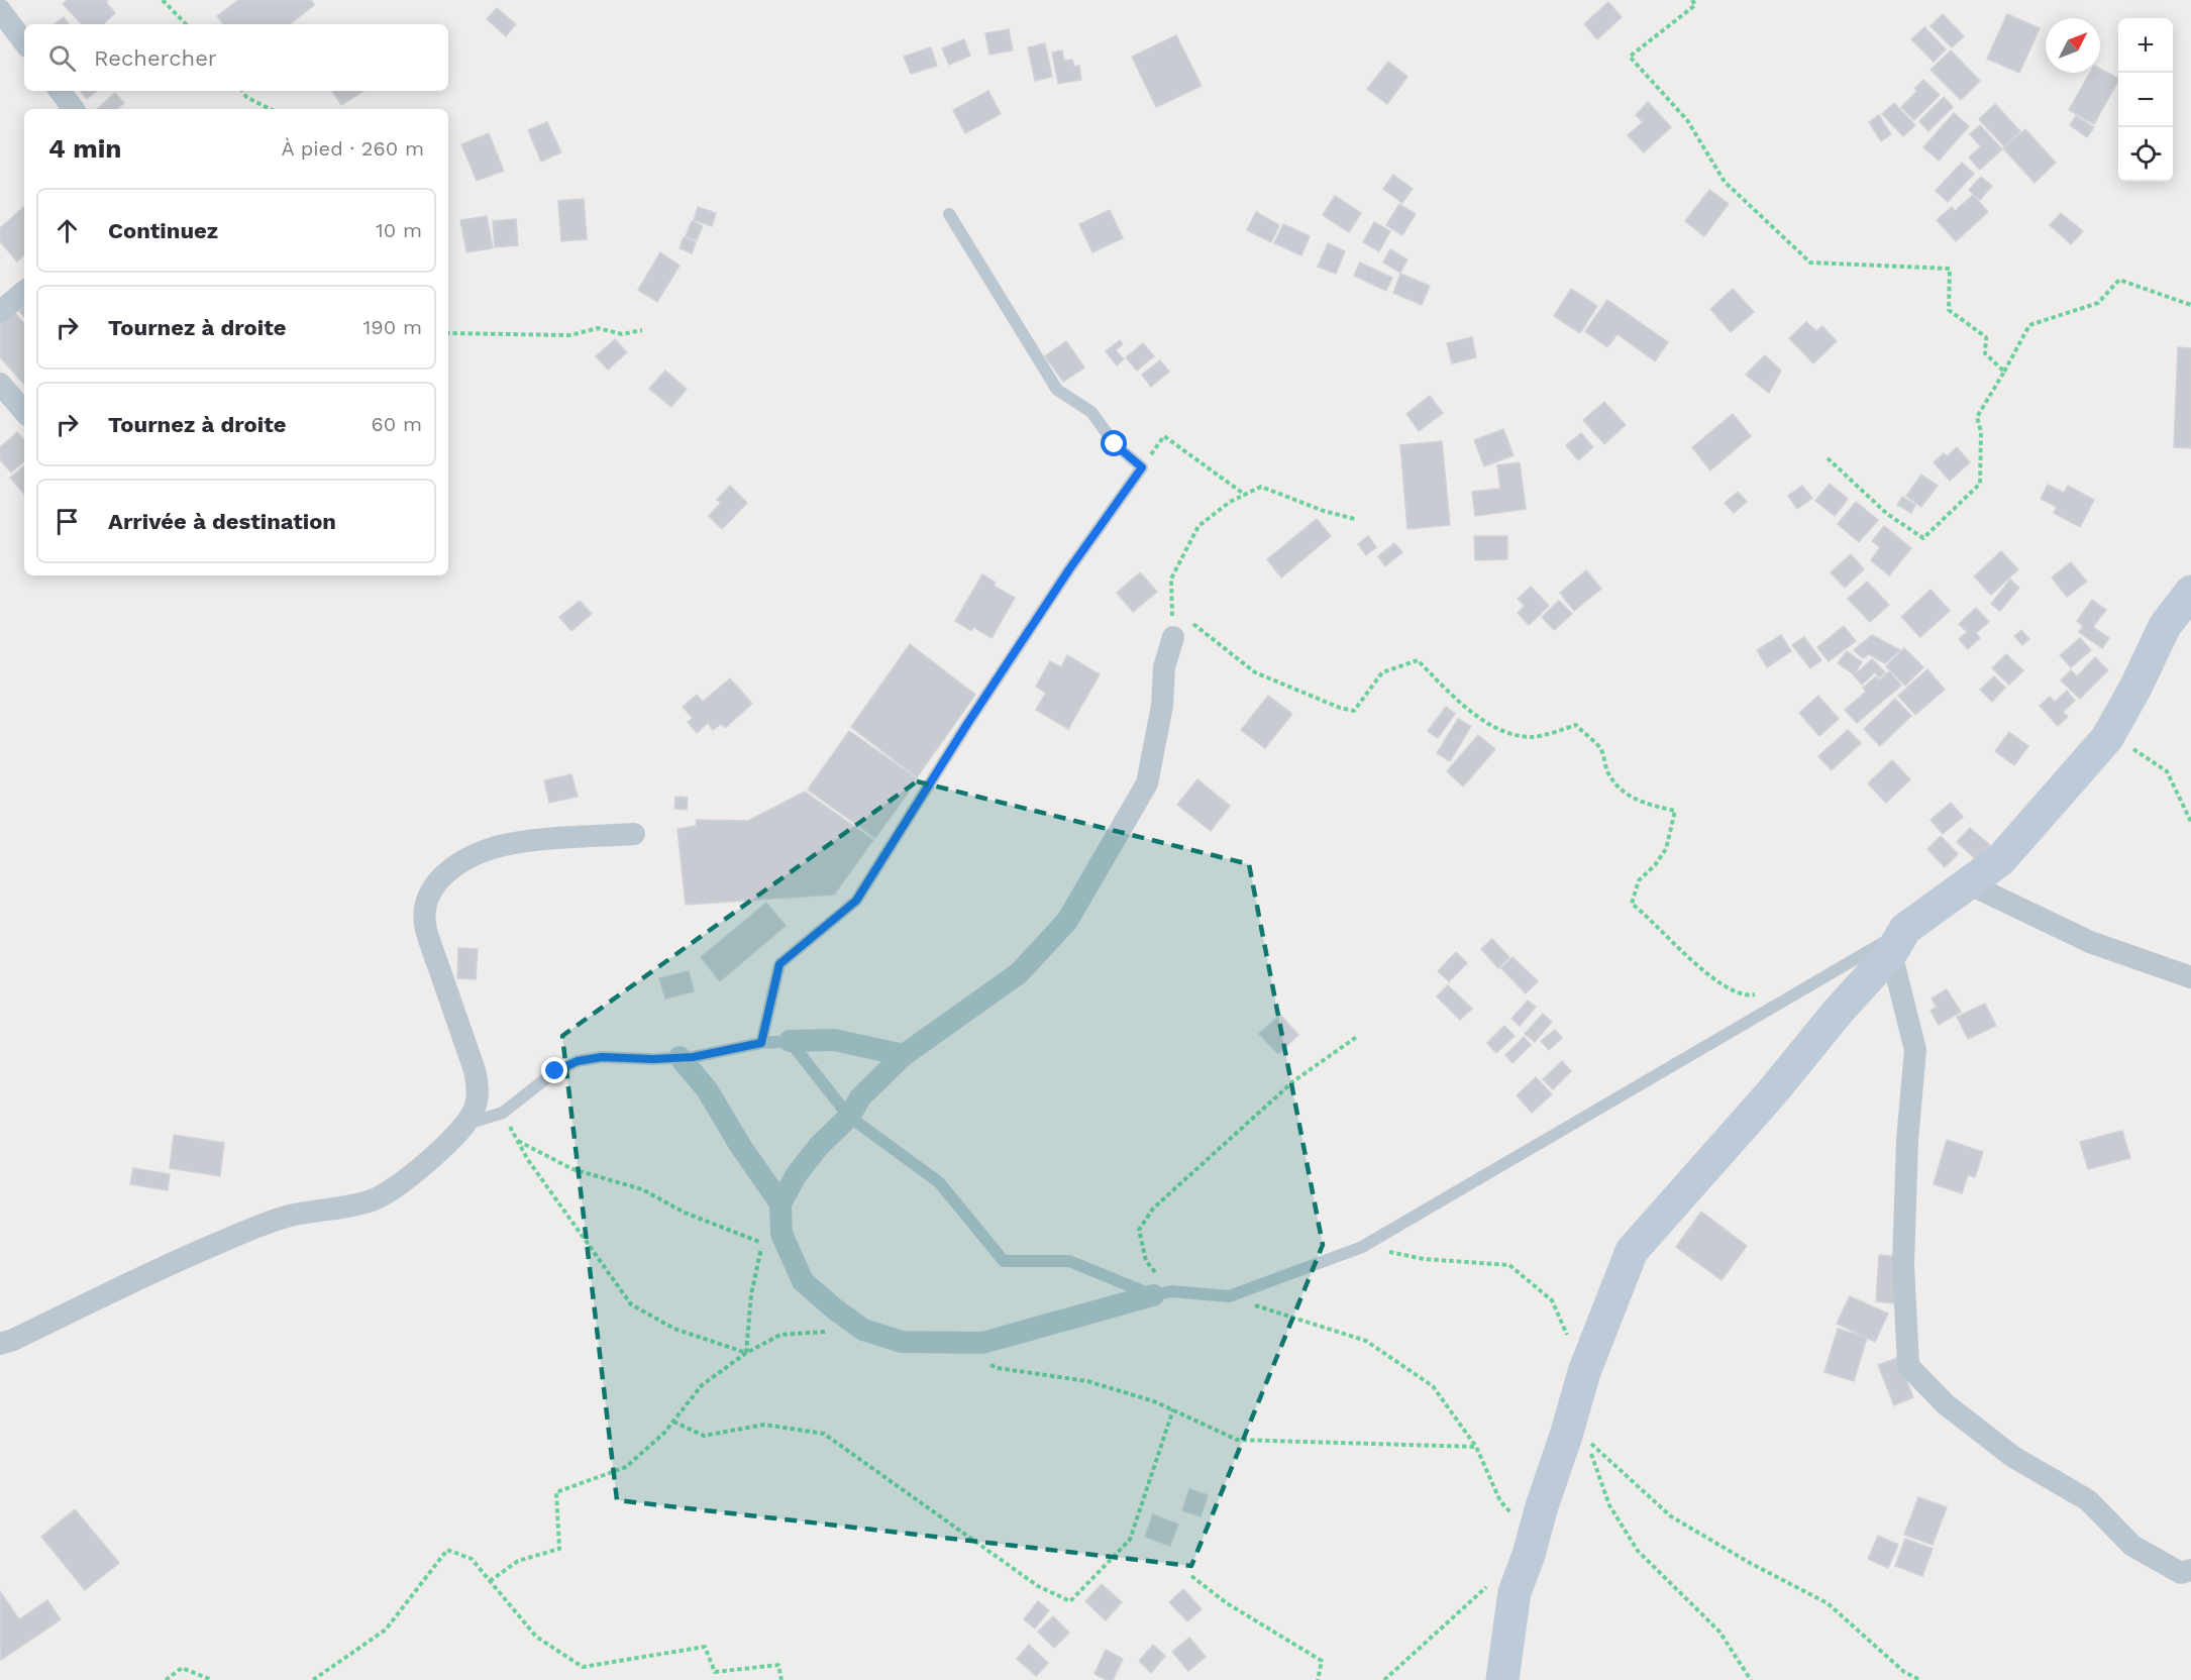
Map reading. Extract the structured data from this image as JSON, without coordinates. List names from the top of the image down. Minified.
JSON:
{"north":"top right","page":{"map_buttons":["+","−"],"search":"Rechercher","heading":["4 min","À pied · 260 m"],"list":[["Continuez","10 m"],["Tournez à droite","190 m"],["Tournez à droite","60 m"],"Arrivée à destination"]}}
